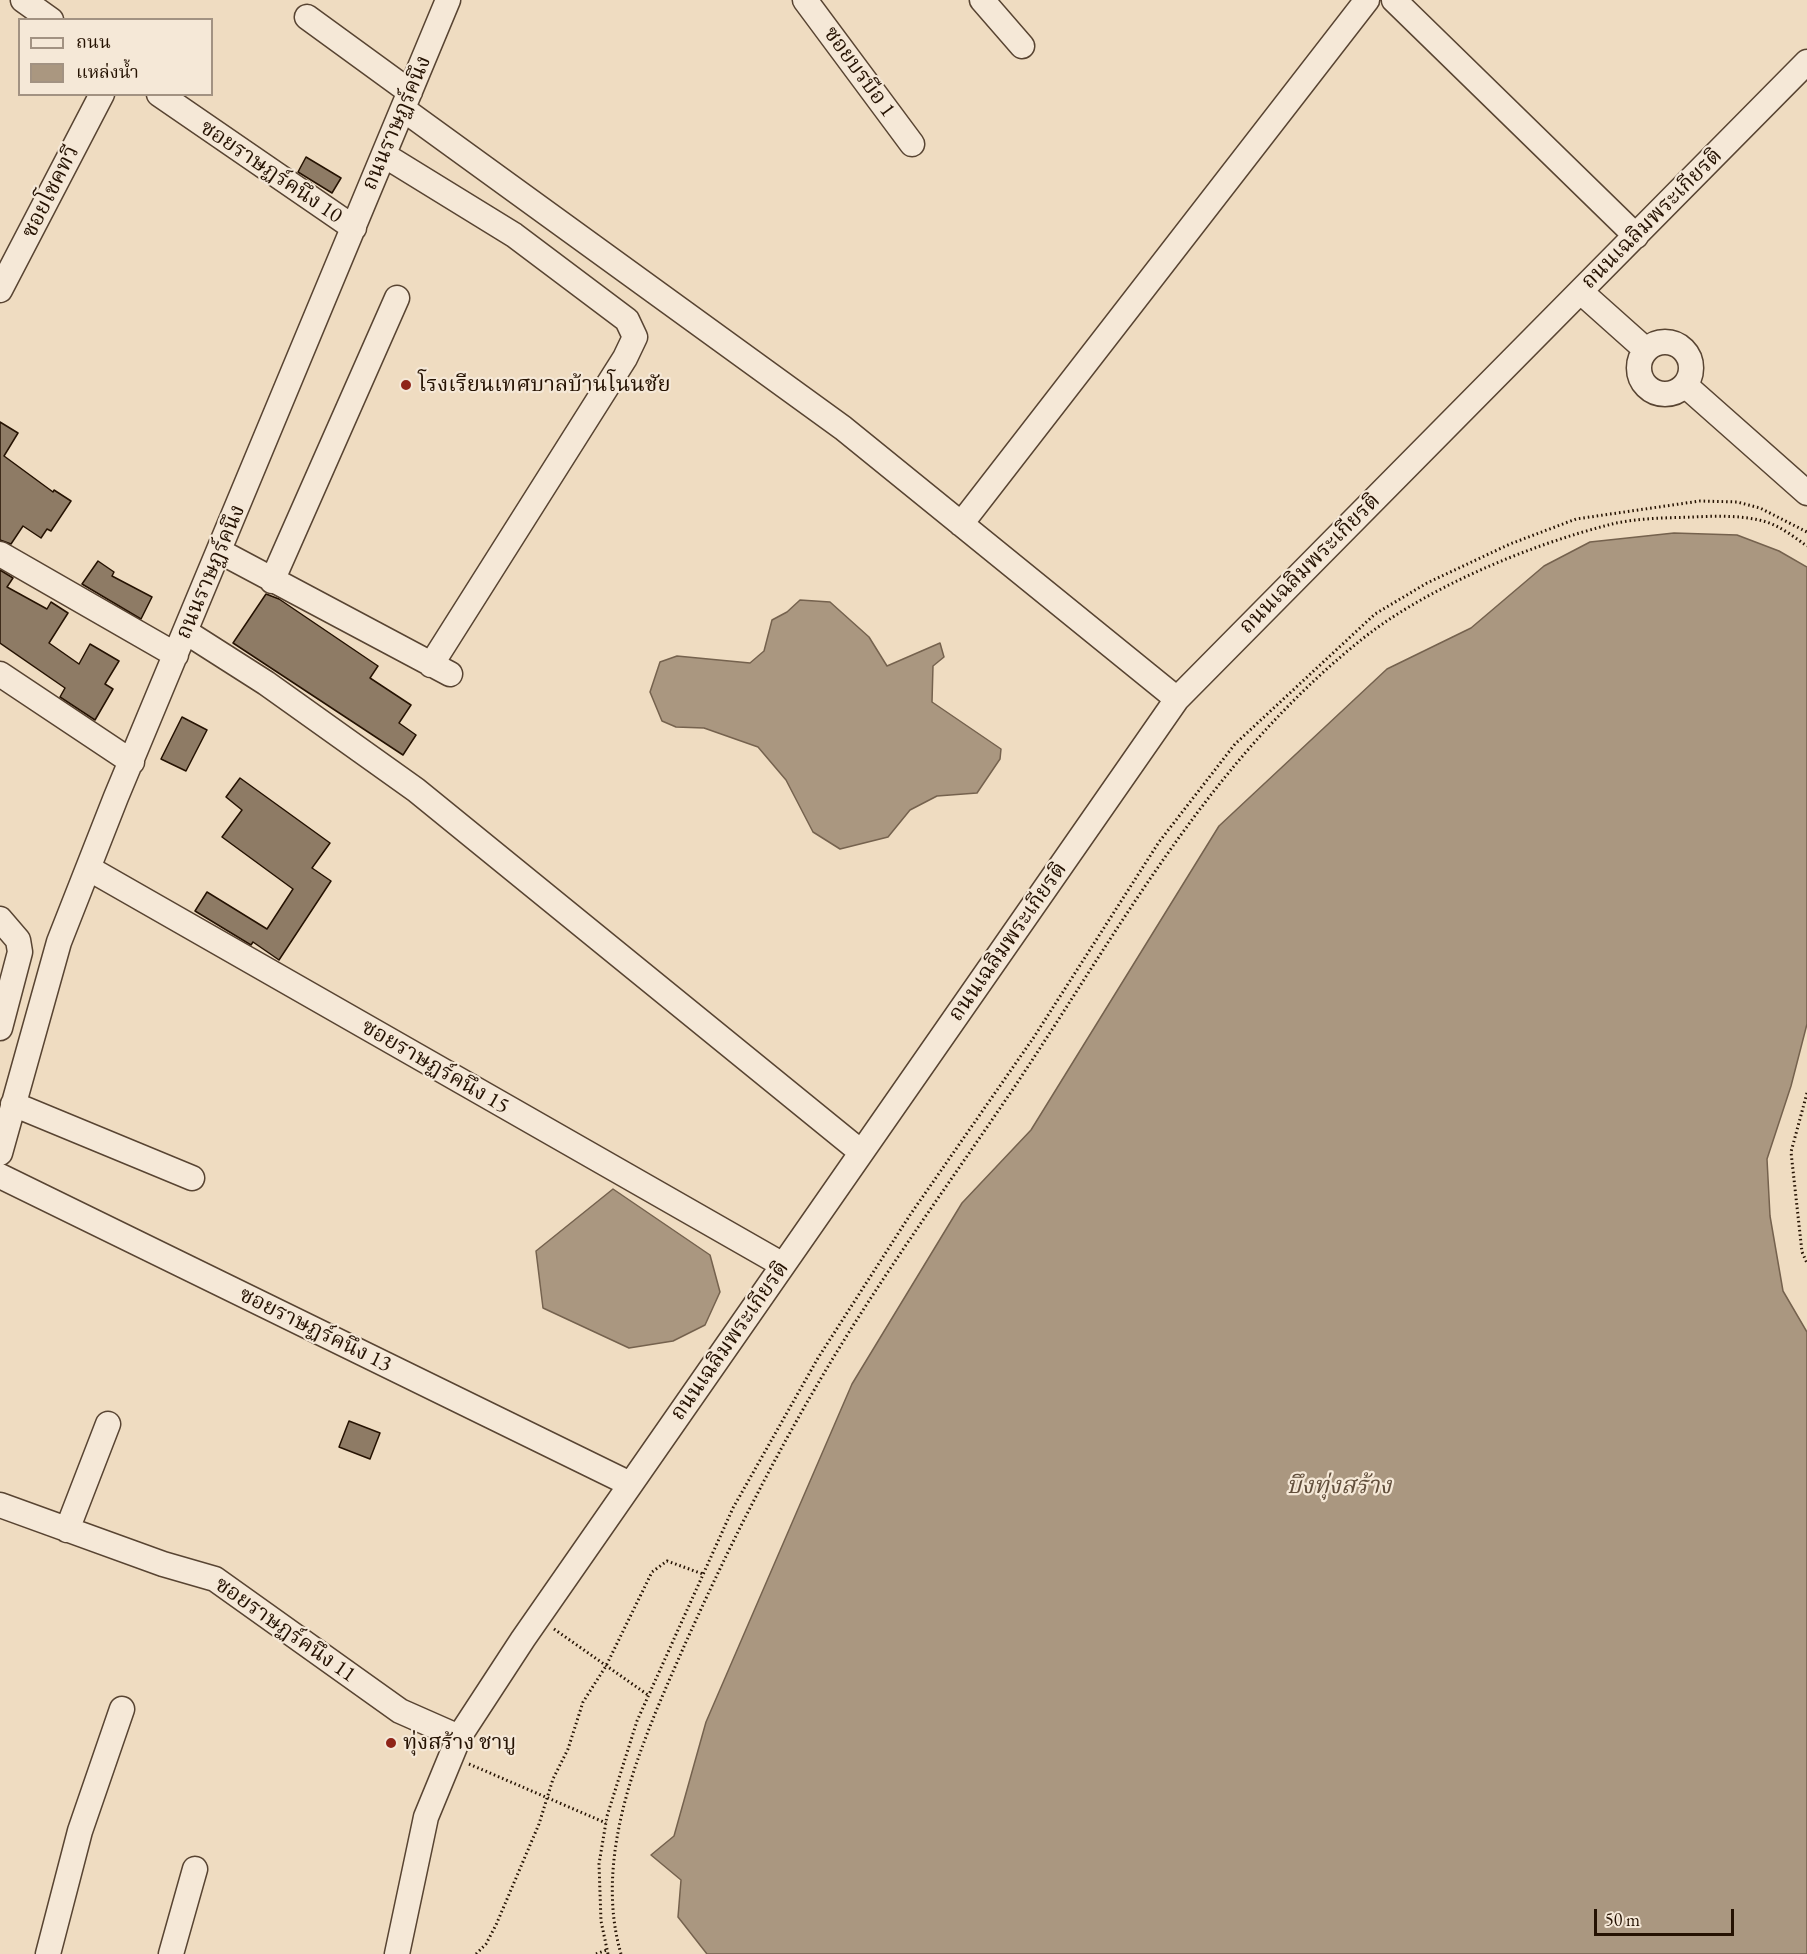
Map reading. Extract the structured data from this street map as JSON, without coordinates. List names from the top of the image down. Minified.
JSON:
{"streets":{"street":["ซอยบรบือ 1","ถนนราษฏร์คนึง","ซอยราษฏร์คนึง 10","ซอยโชคทวี","ถนนเฉลิมพระเกียรติ","ซอยราษฏร์คนึง 15","ซอยราษฏร์คนึง 13","ซอยราษฏร์คนึง 11"]},"crossings":[["ถนนราษฏร์คนึง","ซอยราษฏร์คนึง 10"],["ถนนราษฏร์คนึง","ซอยราษฏร์คนึง 15"],["ถนนเฉลิมพระเกียรติ","ซอยราษฏร์คนึง 15"],["ถนนเฉลิมพระเกียรติ","ซอยราษฏร์คนึง 13"],["ถนนเฉลิมพระเกียรติ","ซอยราษฏร์คนึง 11"]],"water":["บึงทุ่งสร้าง"],"places":["โรงเรียนเทศบาลบ้านโนนชัย","ทุ่งสร้าง ชาบู"],"legend":["ถนน","แหล่งน้ำ"],"scale_bar":"50 m"}
